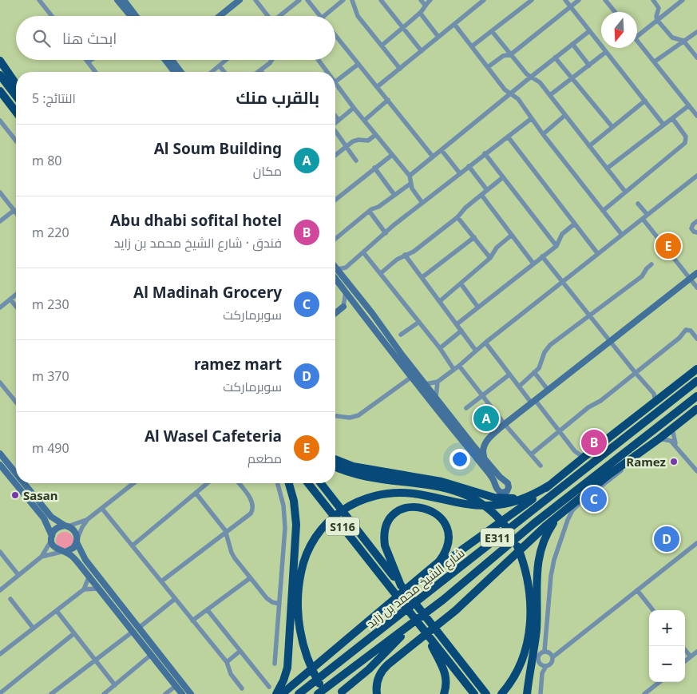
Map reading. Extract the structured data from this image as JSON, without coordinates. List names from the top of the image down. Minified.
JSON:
{"streets":{"highway":["S116","E311","شارع الشيخ محمد بن زايد"]},"places":["Ramez","Sasan"],"north":"bottom","page":{"search":"ابحث هنا","heading":["بالقرب منك","النتائج: 5"],"list":[{"mark":"A","name":"Al Soum Building","note":"مكان","value":"80 m"},{"mark":"B","name":"Abu dhabi sofital hotel","note":"فندق · شارع الشيخ محمد بن زايد","value":"220 m"},{"mark":"C","name":"Al Madinah Grocery","note":"سوبرماركت","value":"230 m"},{"mark":"D","name":"ramez mart","note":"سوبرماركت","value":"370 m"},{"mark":"E","name":"Al Wasel Cafeteria","note":"مطعم","value":"490 m"}],"pins":["E","A","B","C","D"],"map_buttons":["+","−"]}}
